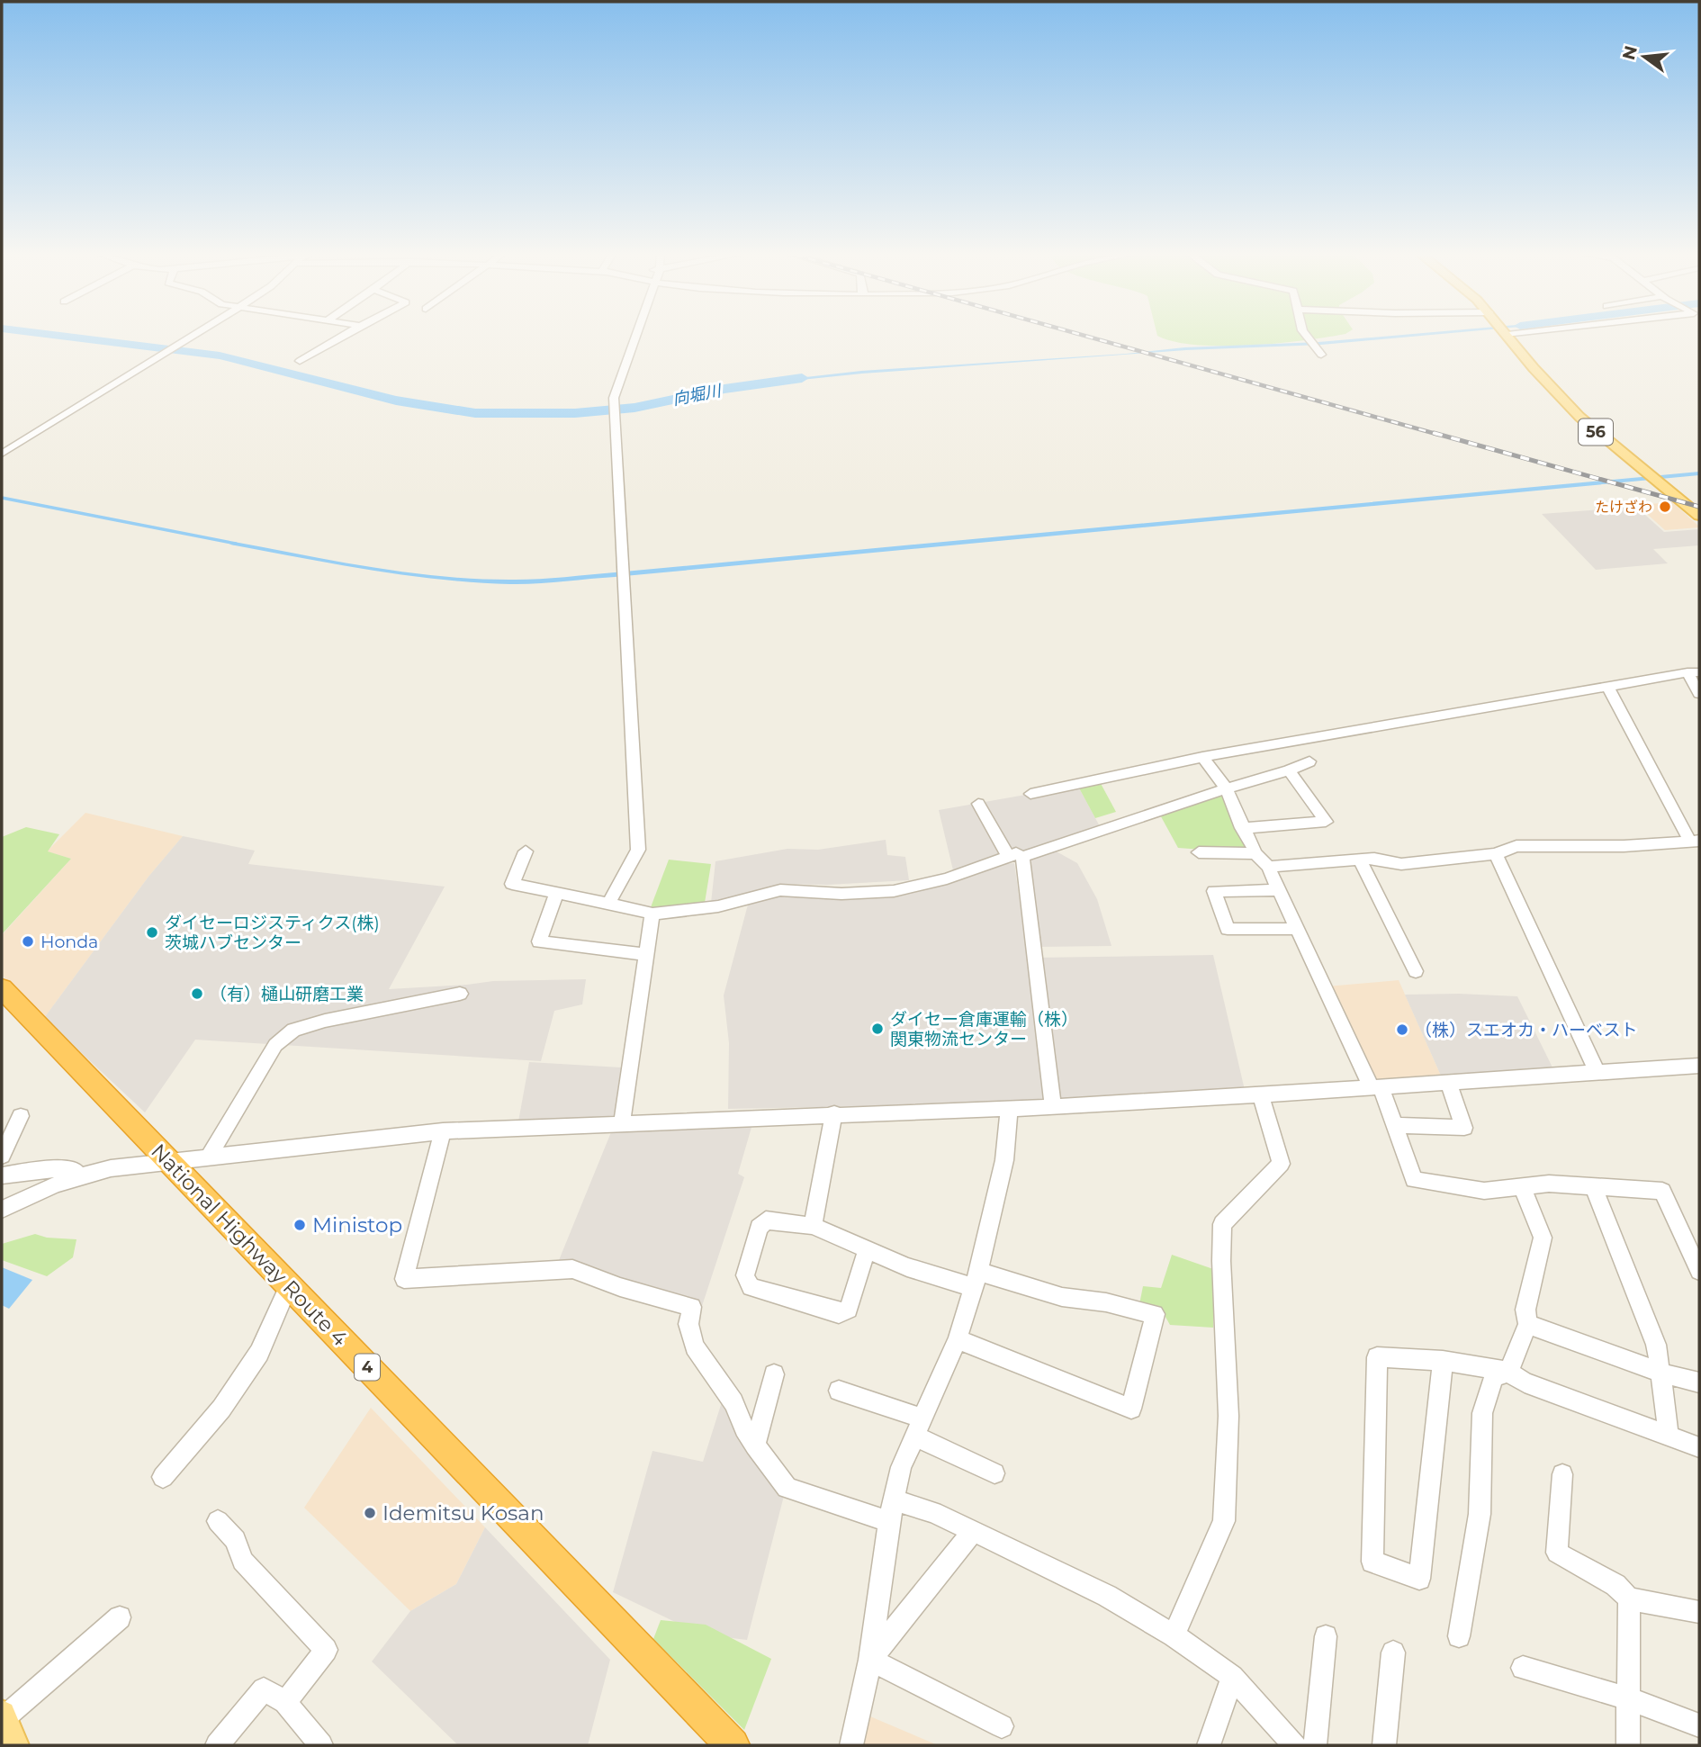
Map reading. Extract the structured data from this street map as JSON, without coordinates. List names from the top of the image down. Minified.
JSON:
{"streets":{"highway":["National Highway Route 4","4"],"main road":["56"]},"water":["向堀川"],"places":["たけざわ","ダイセーロジスティクス(株) 茨城ハブセンター","Honda","（有）樋山研磨工業","ダイセー倉庫運輸（株） 関東物流センター","（株）スエオカ・ハーベスト","Ministop","Idemitsu Kosan"],"north":"left"}
